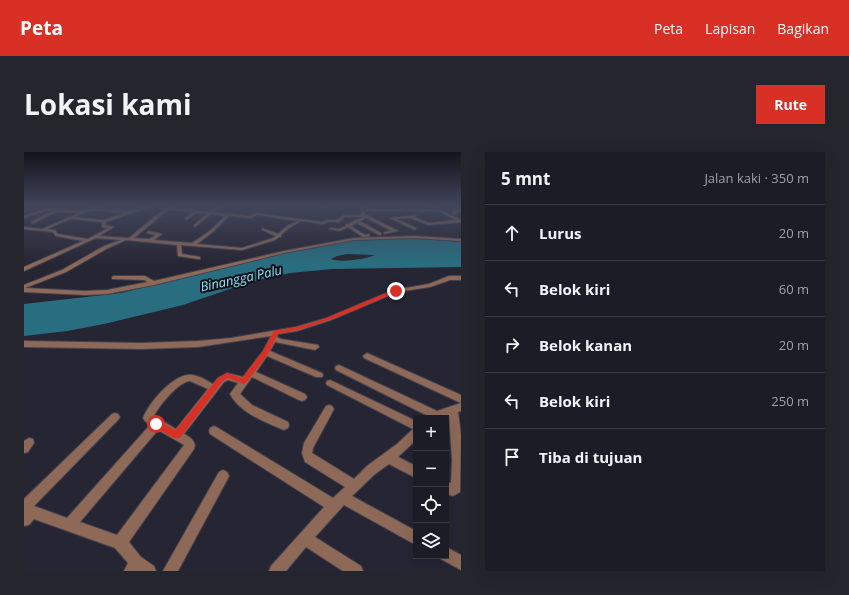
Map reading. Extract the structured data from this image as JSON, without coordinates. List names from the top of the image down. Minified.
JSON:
{"water":["Binangga Palu"],"page":{"header":"Peta","nav":["Peta","Lapisan","Bagikan"],"title":"Lokasi kami","buttons":"Rute","heading":["5 mnt","Jalan kaki · 350 m"],"list":[["Lurus","20 m"],["Belok kiri","60 m"],["Belok kanan","20 m"],["Belok kiri","250 m"],"Tiba di tujuan"],"map_buttons":["+","−"]}}
